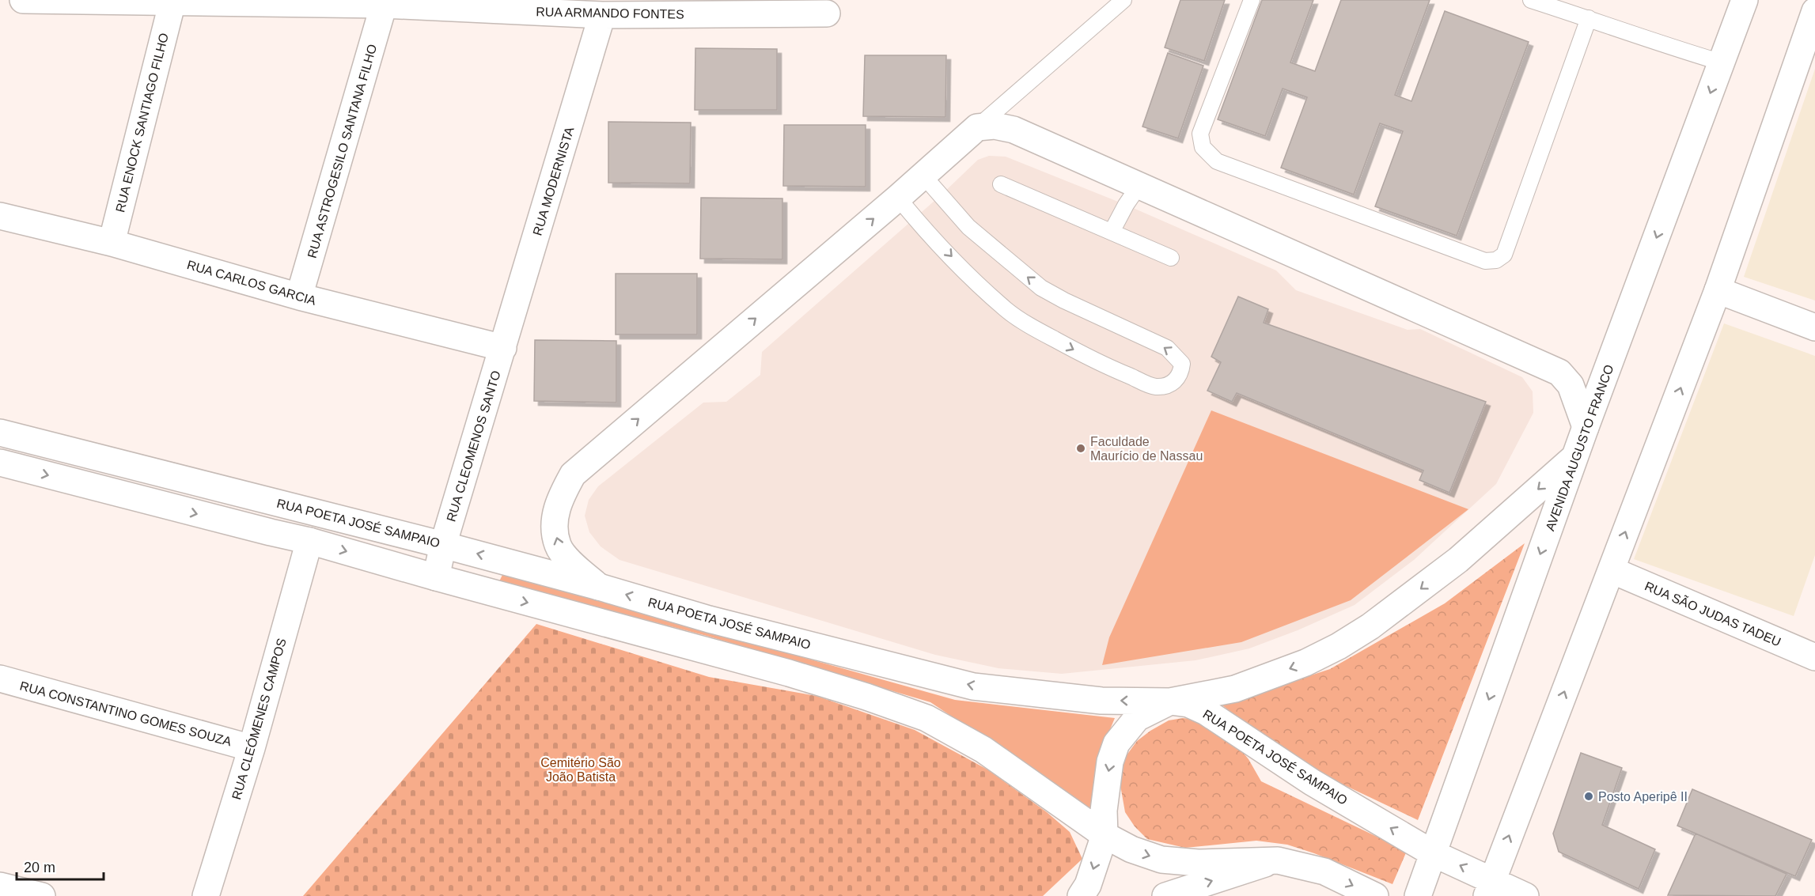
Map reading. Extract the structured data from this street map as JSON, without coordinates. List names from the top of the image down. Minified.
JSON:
{"streets":{"main road":["RUA ARMANDO FONTES","RUA ENOCK SANTIAGO FILHO","RUA ASTROGESILO SANTANA FILHO","RUA MODERNISTA","RUA CARLOS GARCIA","RUA CLEOMENOS SANTO","AVENIDA AUGUSTO FRANCO","RUA POETA JOSÉ SAMPAIO","RUA SÃO JUDAS TADEU","RUA CONSTANTINO GOMES SOUZA","RUA CLEÓMENES CAMPOS"]},"crossings":[["RUA ARMANDO FONTES","RUA ENOCK SANTIAGO FILHO"],["RUA ARMANDO FONTES","RUA ASTROGESILO SANTANA FILHO"],["RUA ARMANDO FONTES","RUA MODERNISTA"],["RUA ENOCK SANTIAGO FILHO","RUA CARLOS GARCIA"],["RUA ASTROGESILO SANTANA FILHO","RUA CARLOS GARCIA"],["RUA MODERNISTA","RUA CARLOS GARCIA"],["RUA MODERNISTA","RUA CLEOMENOS SANTO"],["RUA CARLOS GARCIA","RUA CLEOMENOS SANTO"],["RUA CLEOMENOS SANTO","RUA POETA JOSÉ SAMPAIO"],["AVENIDA AUGUSTO FRANCO","RUA POETA JOSÉ SAMPAIO"],["RUA CONSTANTINO GOMES SOUZA","RUA CLEÓMENES CAMPOS"]],"parks":["Cemitério São João Batista"],"places":["Faculdade Maurício de Nassau","Posto Aperipê II"],"scale_bar":"20 m"}
